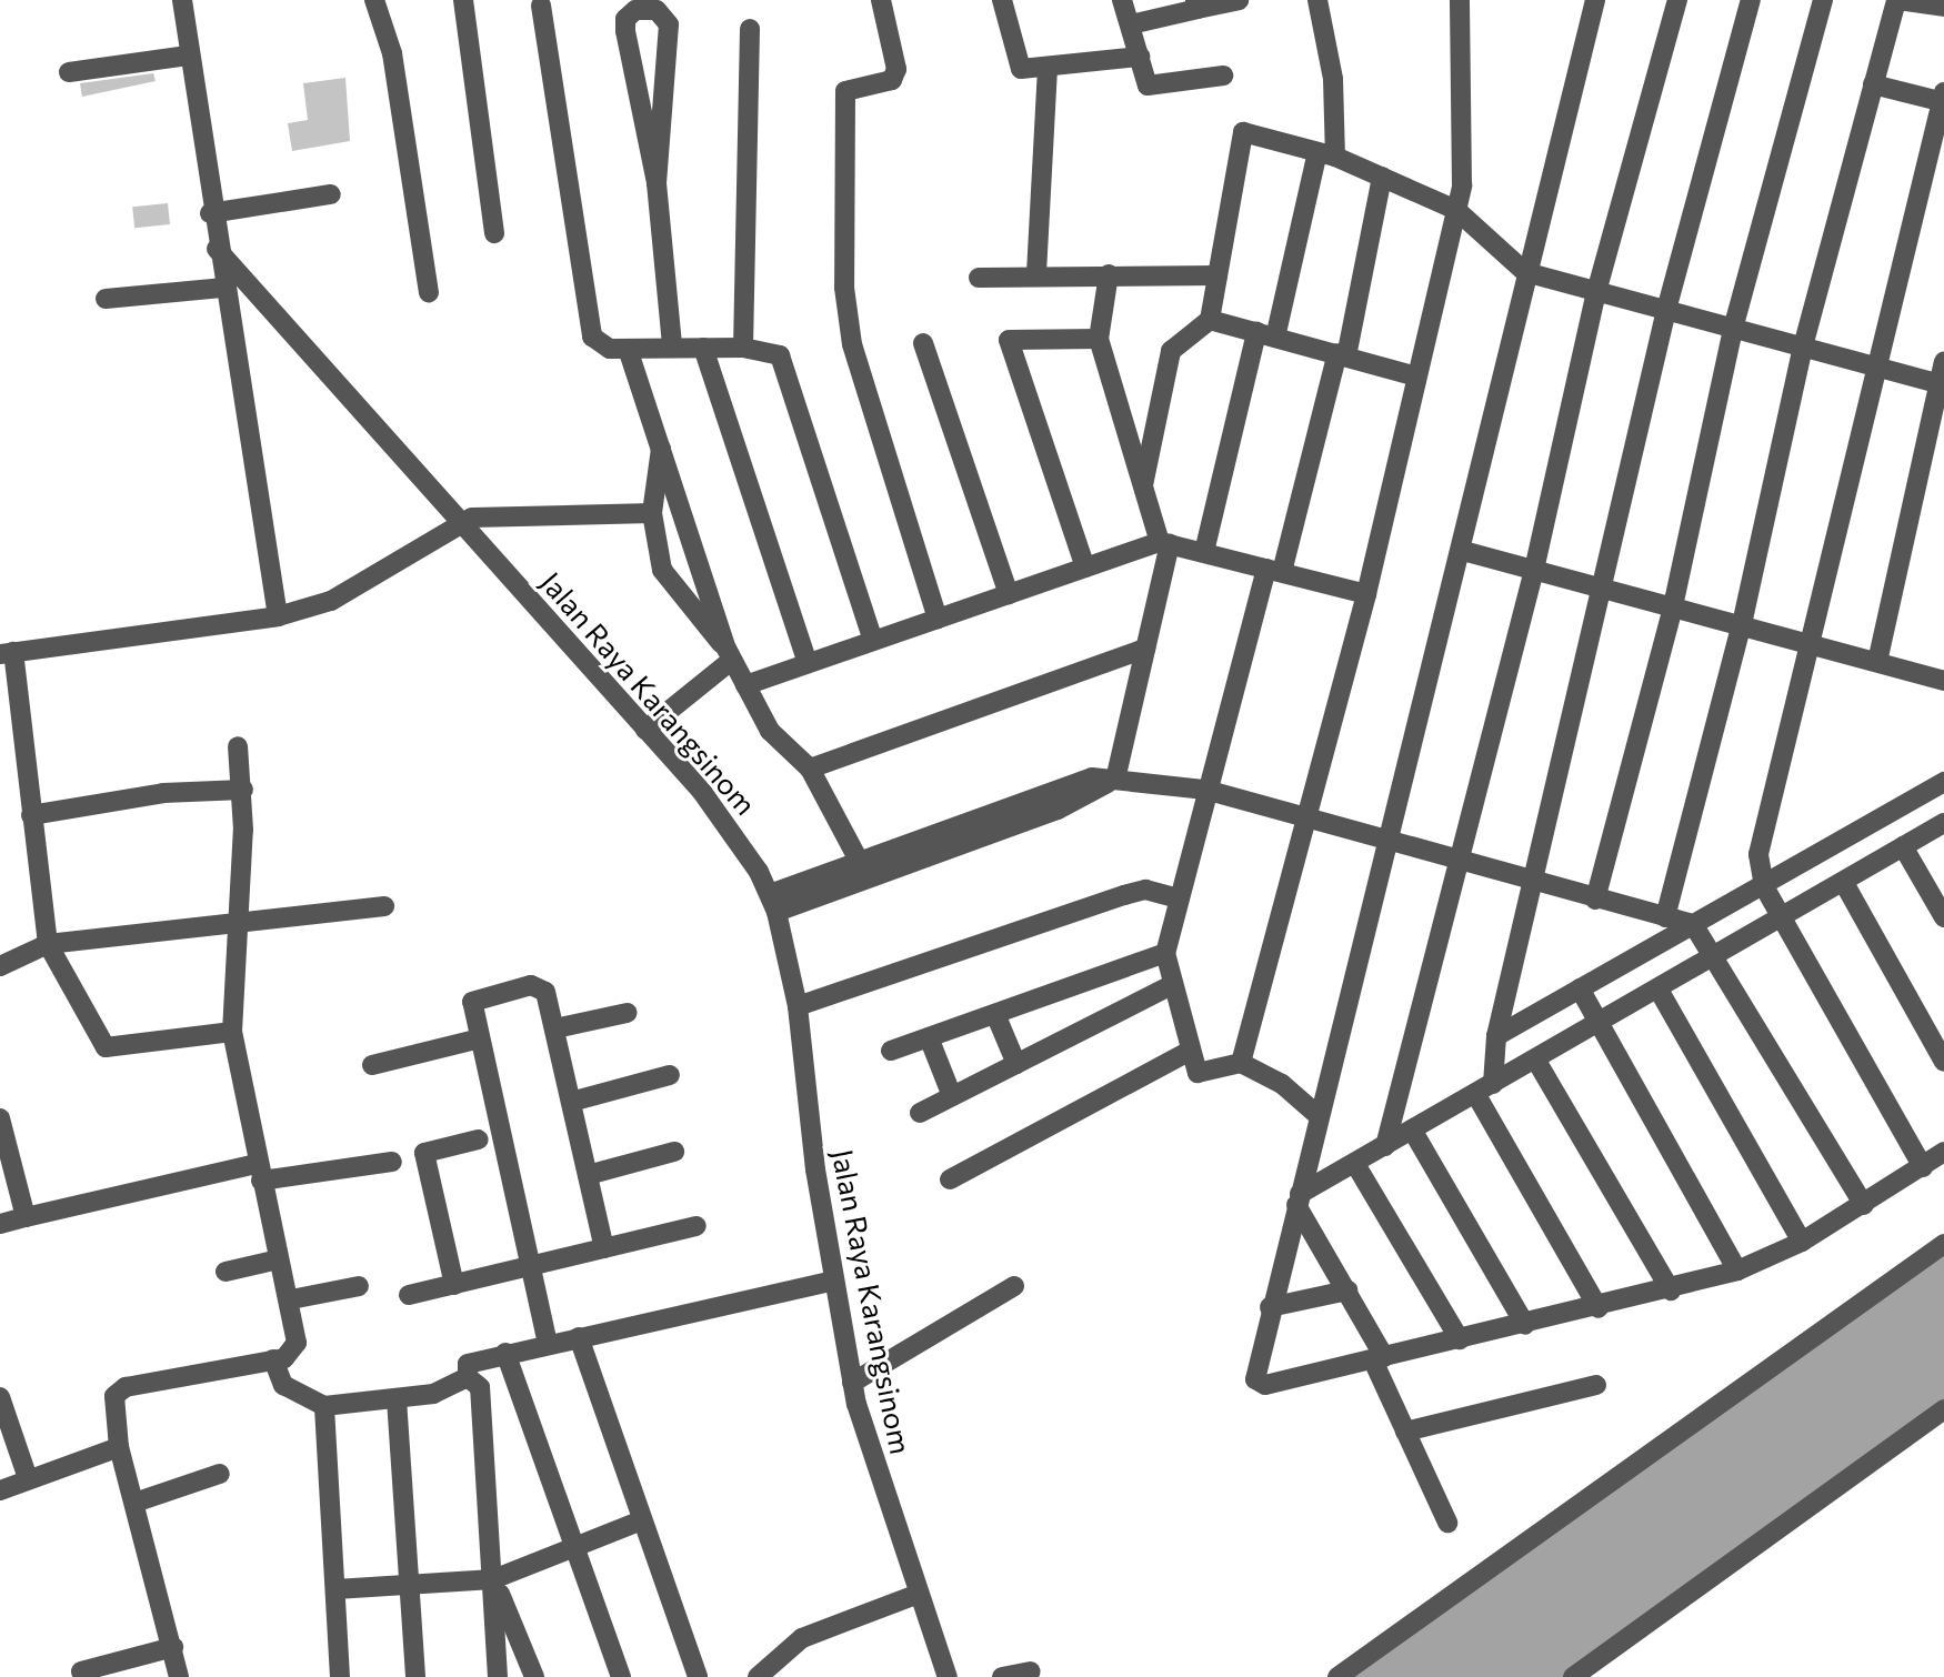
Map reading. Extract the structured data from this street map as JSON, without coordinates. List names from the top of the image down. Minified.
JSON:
{"streets":{"street":["Jalan Raya Karangsinom"]}}
